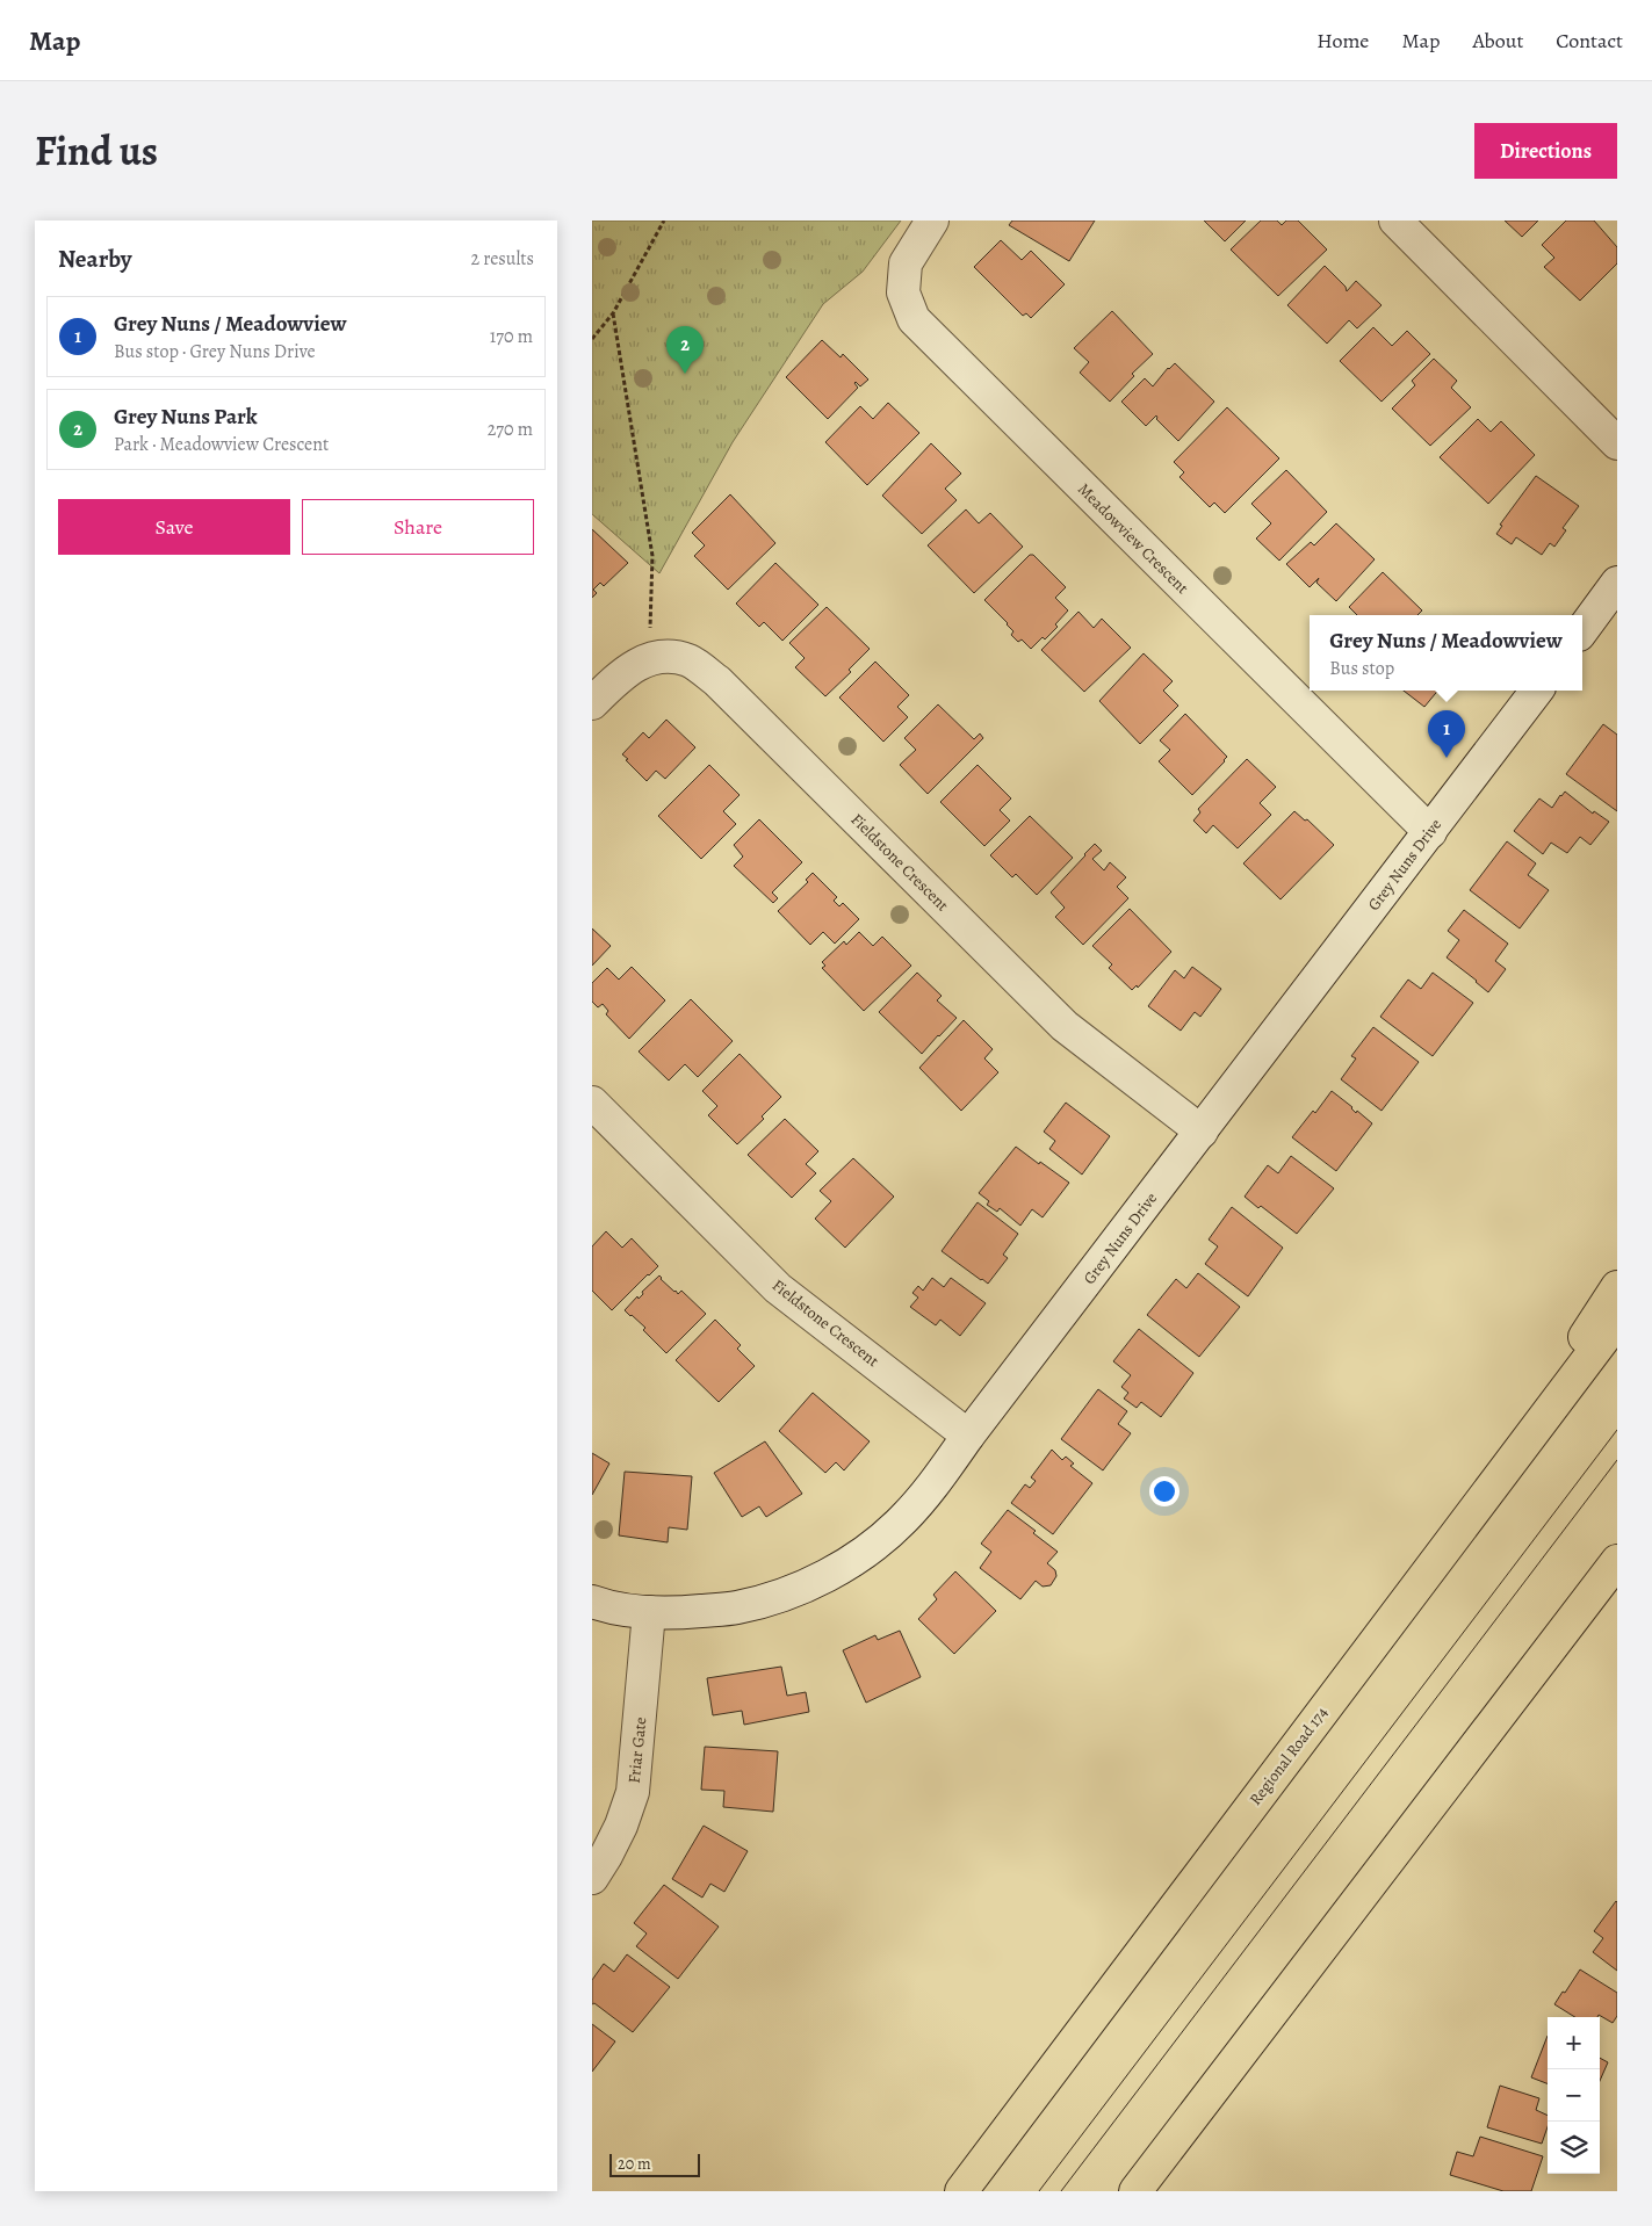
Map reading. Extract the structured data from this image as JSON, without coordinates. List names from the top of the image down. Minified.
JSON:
{"streets":{"highway":["Regional Road 174"],"street":["Meadowview Crescent","Fieldstone Crescent","Grey Nuns Drive","Friar Gate"]},"crossings":[["Meadowview Crescent","Grey Nuns Drive"],["Fieldstone Crescent","Grey Nuns Drive"],["Grey Nuns Drive","Friar Gate"]],"scale_bar":"20 m","page":{"header":"Map","nav":["Home","Map","About","Contact"],"title":"Find us","buttons":["Directions",["Save","Share"]],"heading":["Nearby","2 results"],"list":[{"mark":"1","name":"Grey Nuns / Meadowview","note":"Bus stop · Grey Nuns Drive","value":"170 m"},{"mark":"2","name":"Grey Nuns Park","note":"Park · Meadowview Crescent","value":"270 m"}],"pins":["2","1"],"popup":["Grey Nuns / Meadowview","Bus stop"],"map_buttons":["+","−"],"scale":"20 m"}}
